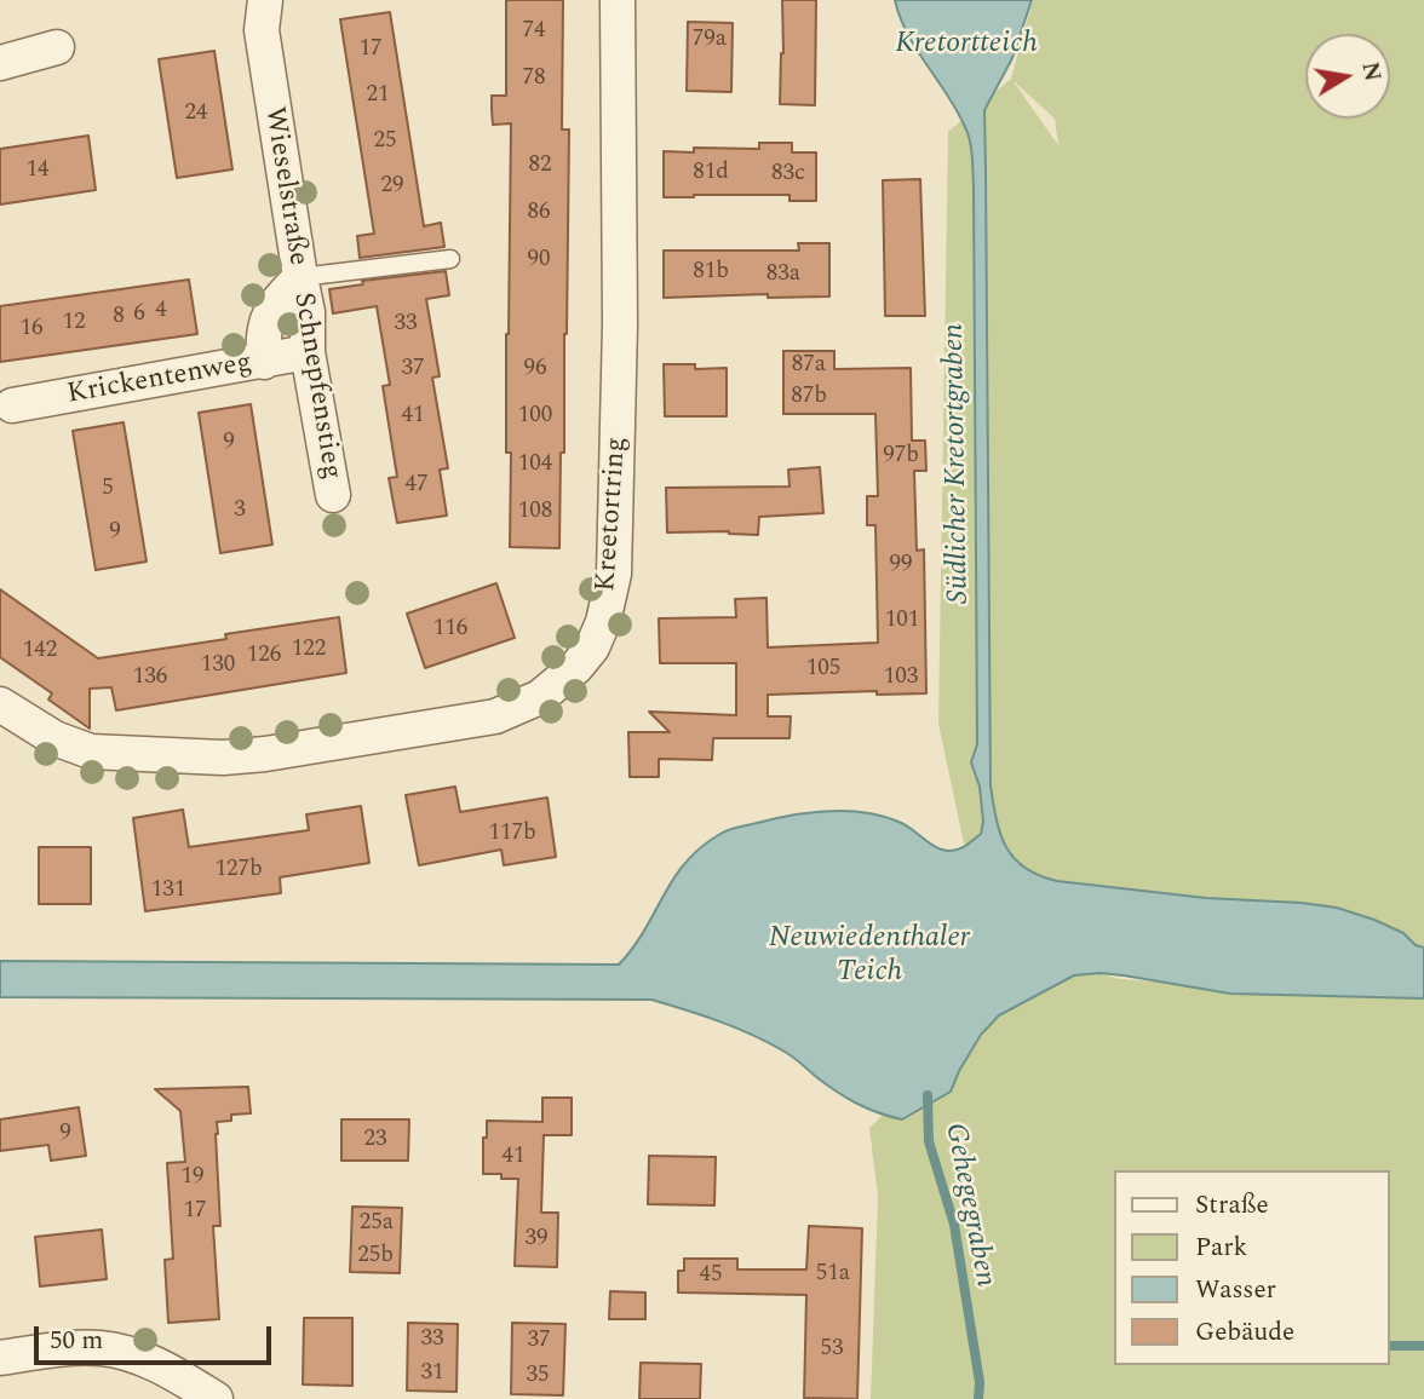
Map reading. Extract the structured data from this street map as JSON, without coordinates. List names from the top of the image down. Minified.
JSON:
{"streets":{"street":["Wieselstraße","Krickentenweg","Schnepfenstieg","Kreetortring"]},"crossings":[["Wieselstraße","Krickentenweg"],["Wieselstraße","Schnepfenstieg"],["Krickentenweg","Schnepfenstieg"]],"water":["Kretortteich","Südlicher Kretortgraben","Neuwiedenthaler Teich","Gehegegraben"],"house_numbers":["74","79a","17","78","21","24","25","82","14","81d","83c","29","86","90","81b","83a","4","6","8","12","33","16","87a","37","96","87b","41","100","9","97b","104","47","5","3","108","9","99","101","116","122","142","126","130","105","136","103","117b","127b","131","9","23","41","19","17","25a","39","25b","51a","45","33","37","53","31","35"],"legend":["Straße","Park","Wasser","Gebäude"],"scale_bar":"50 m","north":"right"}
